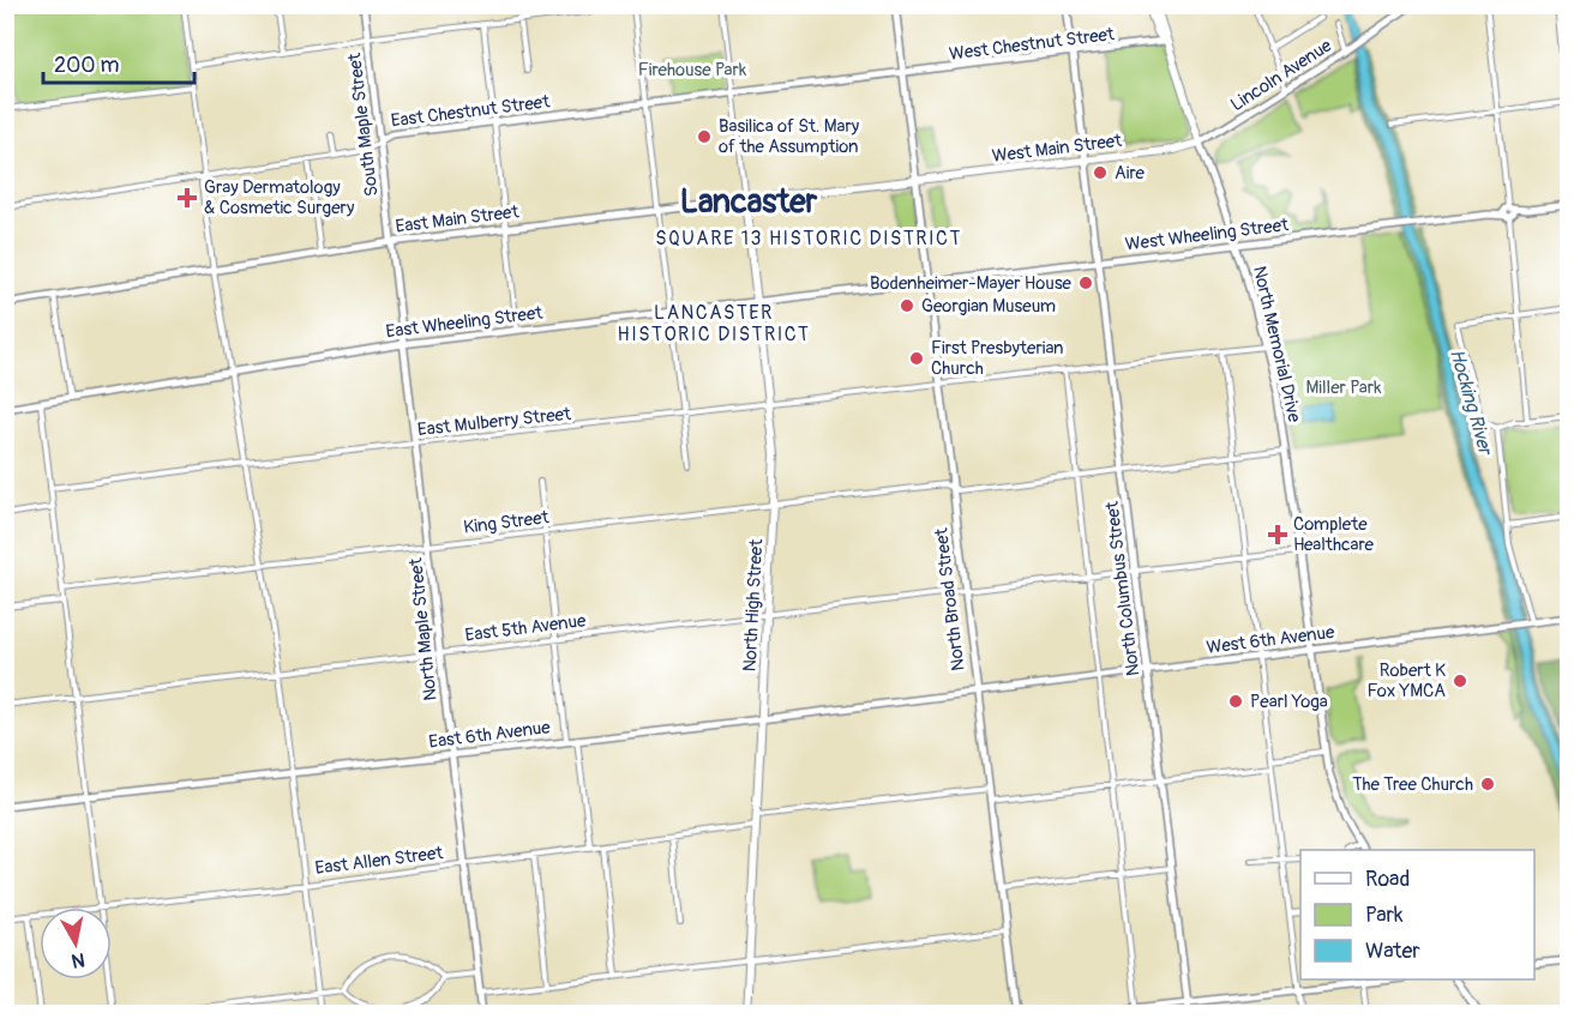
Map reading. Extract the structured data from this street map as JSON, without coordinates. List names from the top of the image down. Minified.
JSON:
{"streets":{"highway":["West Main Street","East Main Street","North High Street"],"street":["West Chestnut Street","Lincoln Avenue","East Chestnut Street","South Maple Street","West Wheeling Street","East Wheeling Street","North Memorial Drive","East Mulberry Street","King Street","North Columbus Street","North Broad Street","East 5th Avenue","North Maple Street","West 6th Avenue","East 6th Avenue","East Allen Street"]},"crossings":[["West Chestnut Street","East Chestnut Street"],["West Chestnut Street","North Columbus Street"],["West Chestnut Street","North Broad Street"],["Lincoln Avenue","West Main Street"],["Lincoln Avenue","North Memorial Drive"],["East Chestnut Street","South Maple Street"],["East Chestnut Street","North Broad Street"],["South Maple Street","East Main Street"],["South Maple Street","North Maple Street"],["West Main Street","East Main Street"],["West Main Street","North Memorial Drive"],["West Main Street","North Columbus Street"],["West Main Street","North Broad Street"],["East Main Street","North Broad Street"],["East Main Street","North High Street"],["East Main Street","North Maple Street"],["West Wheeling Street","East Wheeling Street"],["West Wheeling Street","North Memorial Drive"],["West Wheeling Street","North Columbus Street"],["West Wheeling Street","North Broad Street"],["East Wheeling Street","North Broad Street"],["East Wheeling Street","North High Street"],["East Wheeling Street","North Maple Street"],["North Memorial Drive","East Mulberry Street"],["North Memorial Drive","King Street"],["North Memorial Drive","East 5th Avenue"],["North Memorial Drive","West 6th Avenue"],["East Mulberry Street","North Columbus Street"],["East Mulberry Street","North Broad Street"],["East Mulberry Street","North High Street"],["East Mulberry Street","North Maple Street"],["King Street","North Columbus Street"],["King Street","North Broad Street"],["King Street","North High Street"],["King Street","North Maple Street"],["North Columbus Street","East 5th Avenue"],["North Columbus Street","West 6th Avenue"],["North Broad Street","East 5th Avenue"],["North Broad Street","West 6th Avenue"],["North Broad Street","East 6th Avenue"],["North High Street","East 5th Avenue"],["North High Street","East 6th Avenue"],["North High Street","East Allen Street"],["East 5th Avenue","North Maple Street"],["North Maple Street","East 6th Avenue"],["North Maple Street","East Allen Street"],["West 6th Avenue","East 6th Avenue"]],"districts":["Lancaster","SQUARE 13 HISTORIC DISTRICT","LANCASTER HISTORIC DISTRICT"],"water":["Hocking River"],"parks":["Firehouse Park","Miller Park"],"places":{"other":["Basilica of St. Mary of the Assumption","Aire","Bodenheimer-Mayer House","Georgian Museum","First Presbyterian Church","Robert K Fox YMCA","Pearl Yoga","The Tree Church"],"health":["Gray Dermatology & Cosmetic Surgery","Complete Healthcare"]},"legend":["Road","Park","Water"],"scale_bar":"200 m","north":"bottom"}
